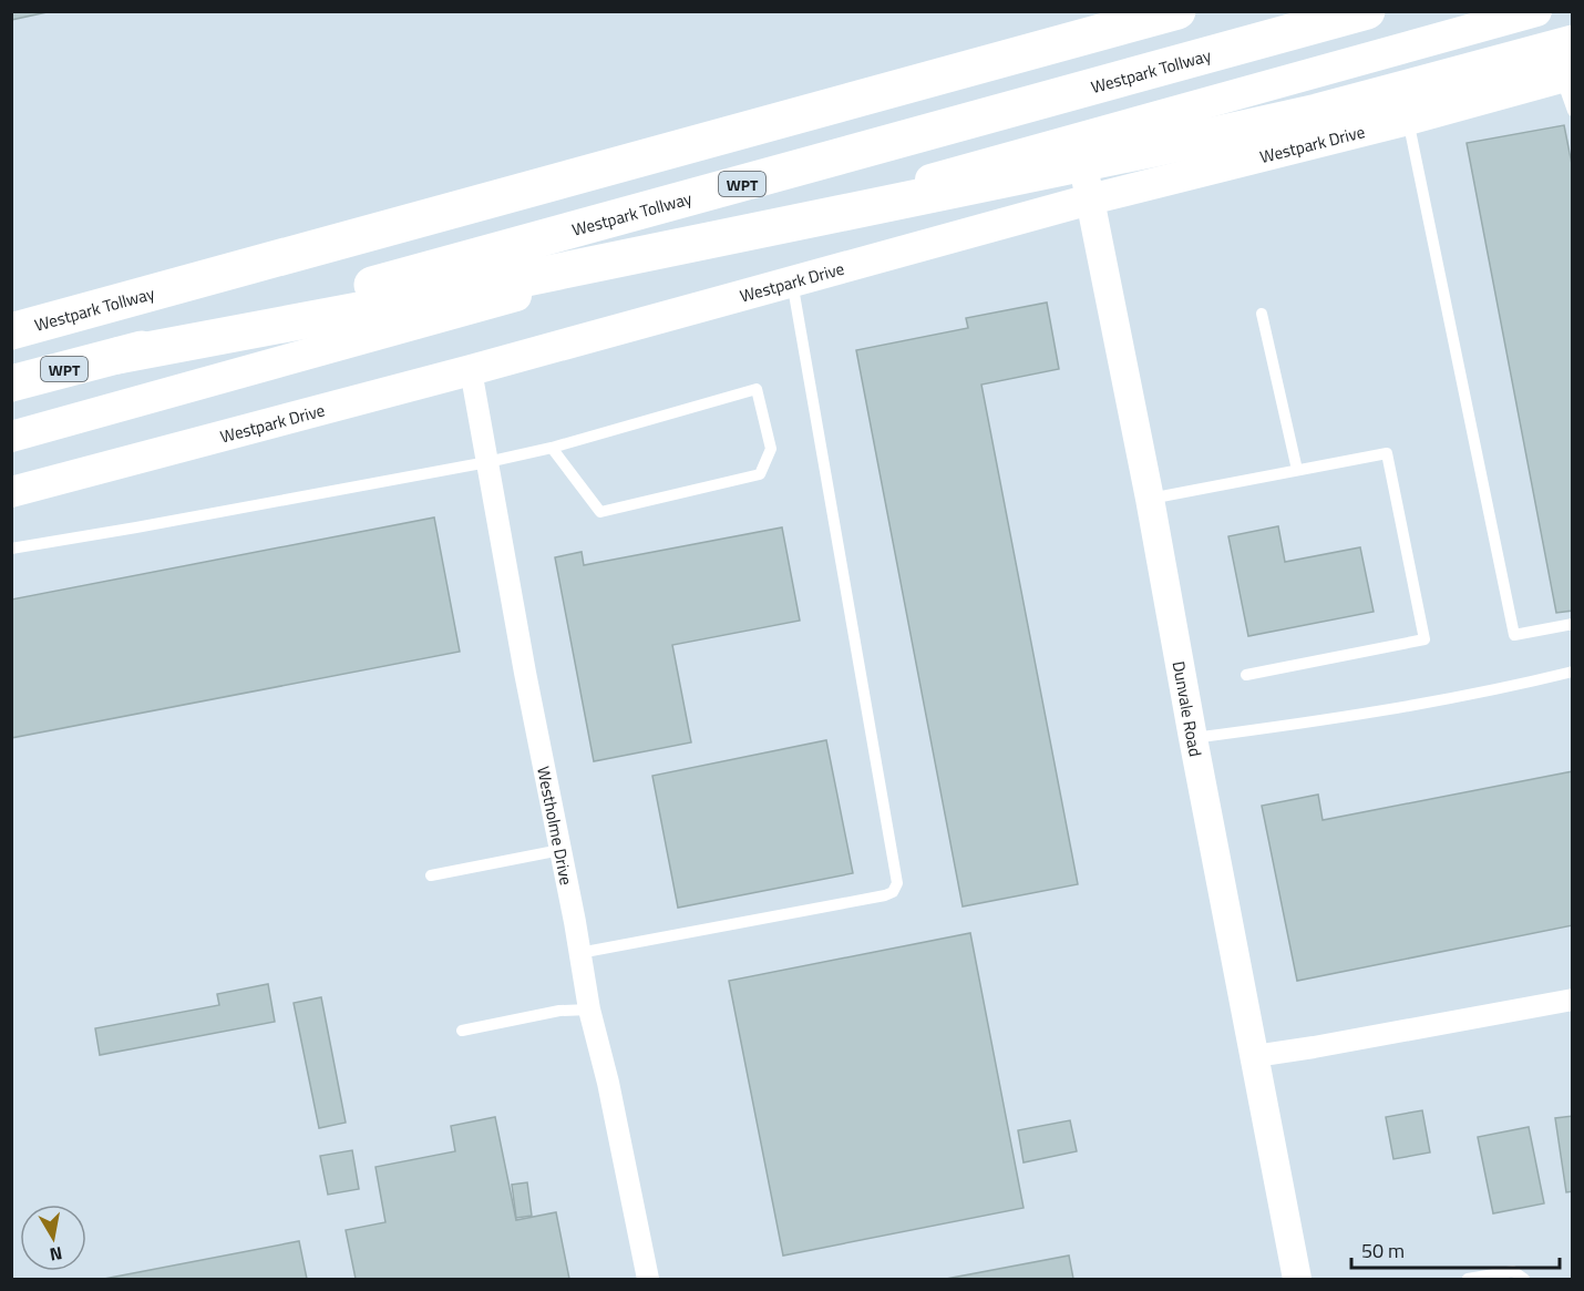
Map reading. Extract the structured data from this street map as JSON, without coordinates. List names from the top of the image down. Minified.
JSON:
{"streets":{"highway":["Westpark Tollway","WPT"],"main road":["Westpark Drive"],"street":["Dunvale Road","Westholme Drive"]},"crossings":[["Westpark Drive","Dunvale Road"],["Westpark Drive","Westholme Drive"]],"scale_bar":"50 m","north":"bottom"}
